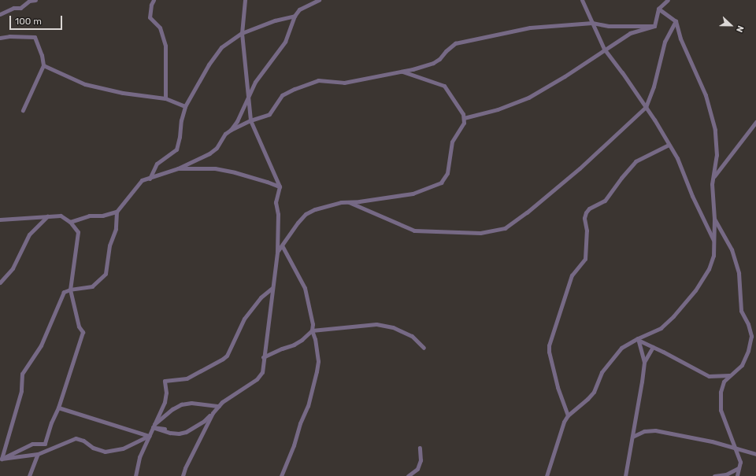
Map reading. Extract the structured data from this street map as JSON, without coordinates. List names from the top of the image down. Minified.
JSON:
{"scale_bar":"100 m","north":"right"}
